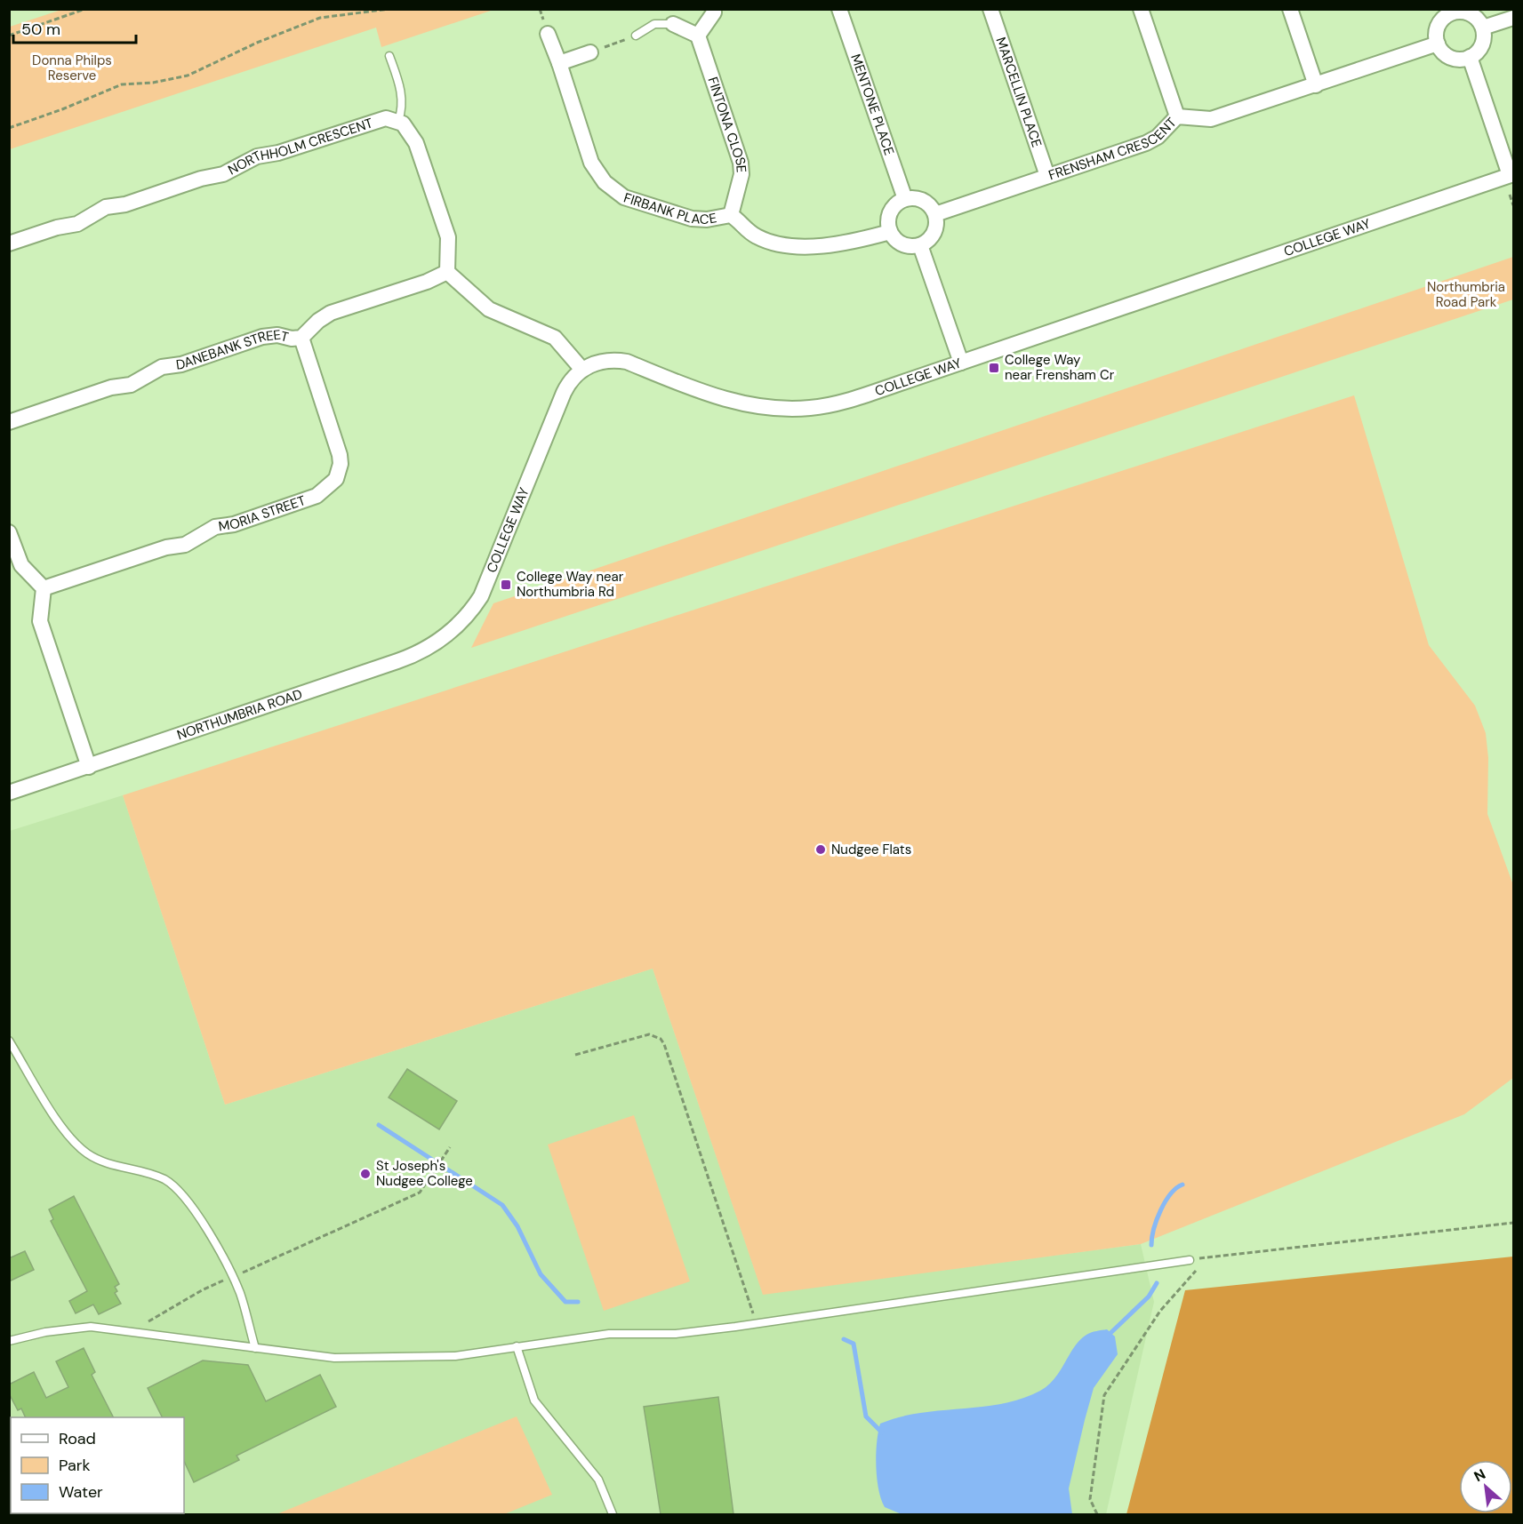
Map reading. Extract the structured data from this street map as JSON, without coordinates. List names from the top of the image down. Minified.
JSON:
{"streets":{"street":["MARCELLIN PLACE","MENTONE PLACE","FINTONA CLOSE","NORTHHOLM CRESCENT","FRENSHAM CRESCENT","FIRBANK PLACE","COLLEGE WAY","DANEBANK STREET","MORIA STREET","NORTHUMBRIA ROAD"]},"crossings":[["MARCELLIN PLACE","FRENSHAM CRESCENT"],["MENTONE PLACE","FRENSHAM CRESCENT"],["MENTONE PLACE","FIRBANK PLACE"],["FINTONA CLOSE","FIRBANK PLACE"],["FRENSHAM CRESCENT","FIRBANK PLACE"],["COLLEGE WAY","NORTHUMBRIA ROAD"],["DANEBANK STREET","MORIA STREET"]],"parks":["Donna Philps Reserve","Northumbria Road Park"],"places":{"transit":["College Way near Frensham Cr","College Way near Northumbria Rd"],"other":["Nudgee Flats","St Joseph's Nudgee College"]},"legend":["Road","Park","Water"],"scale_bar":"50 m","north":"top left"}
